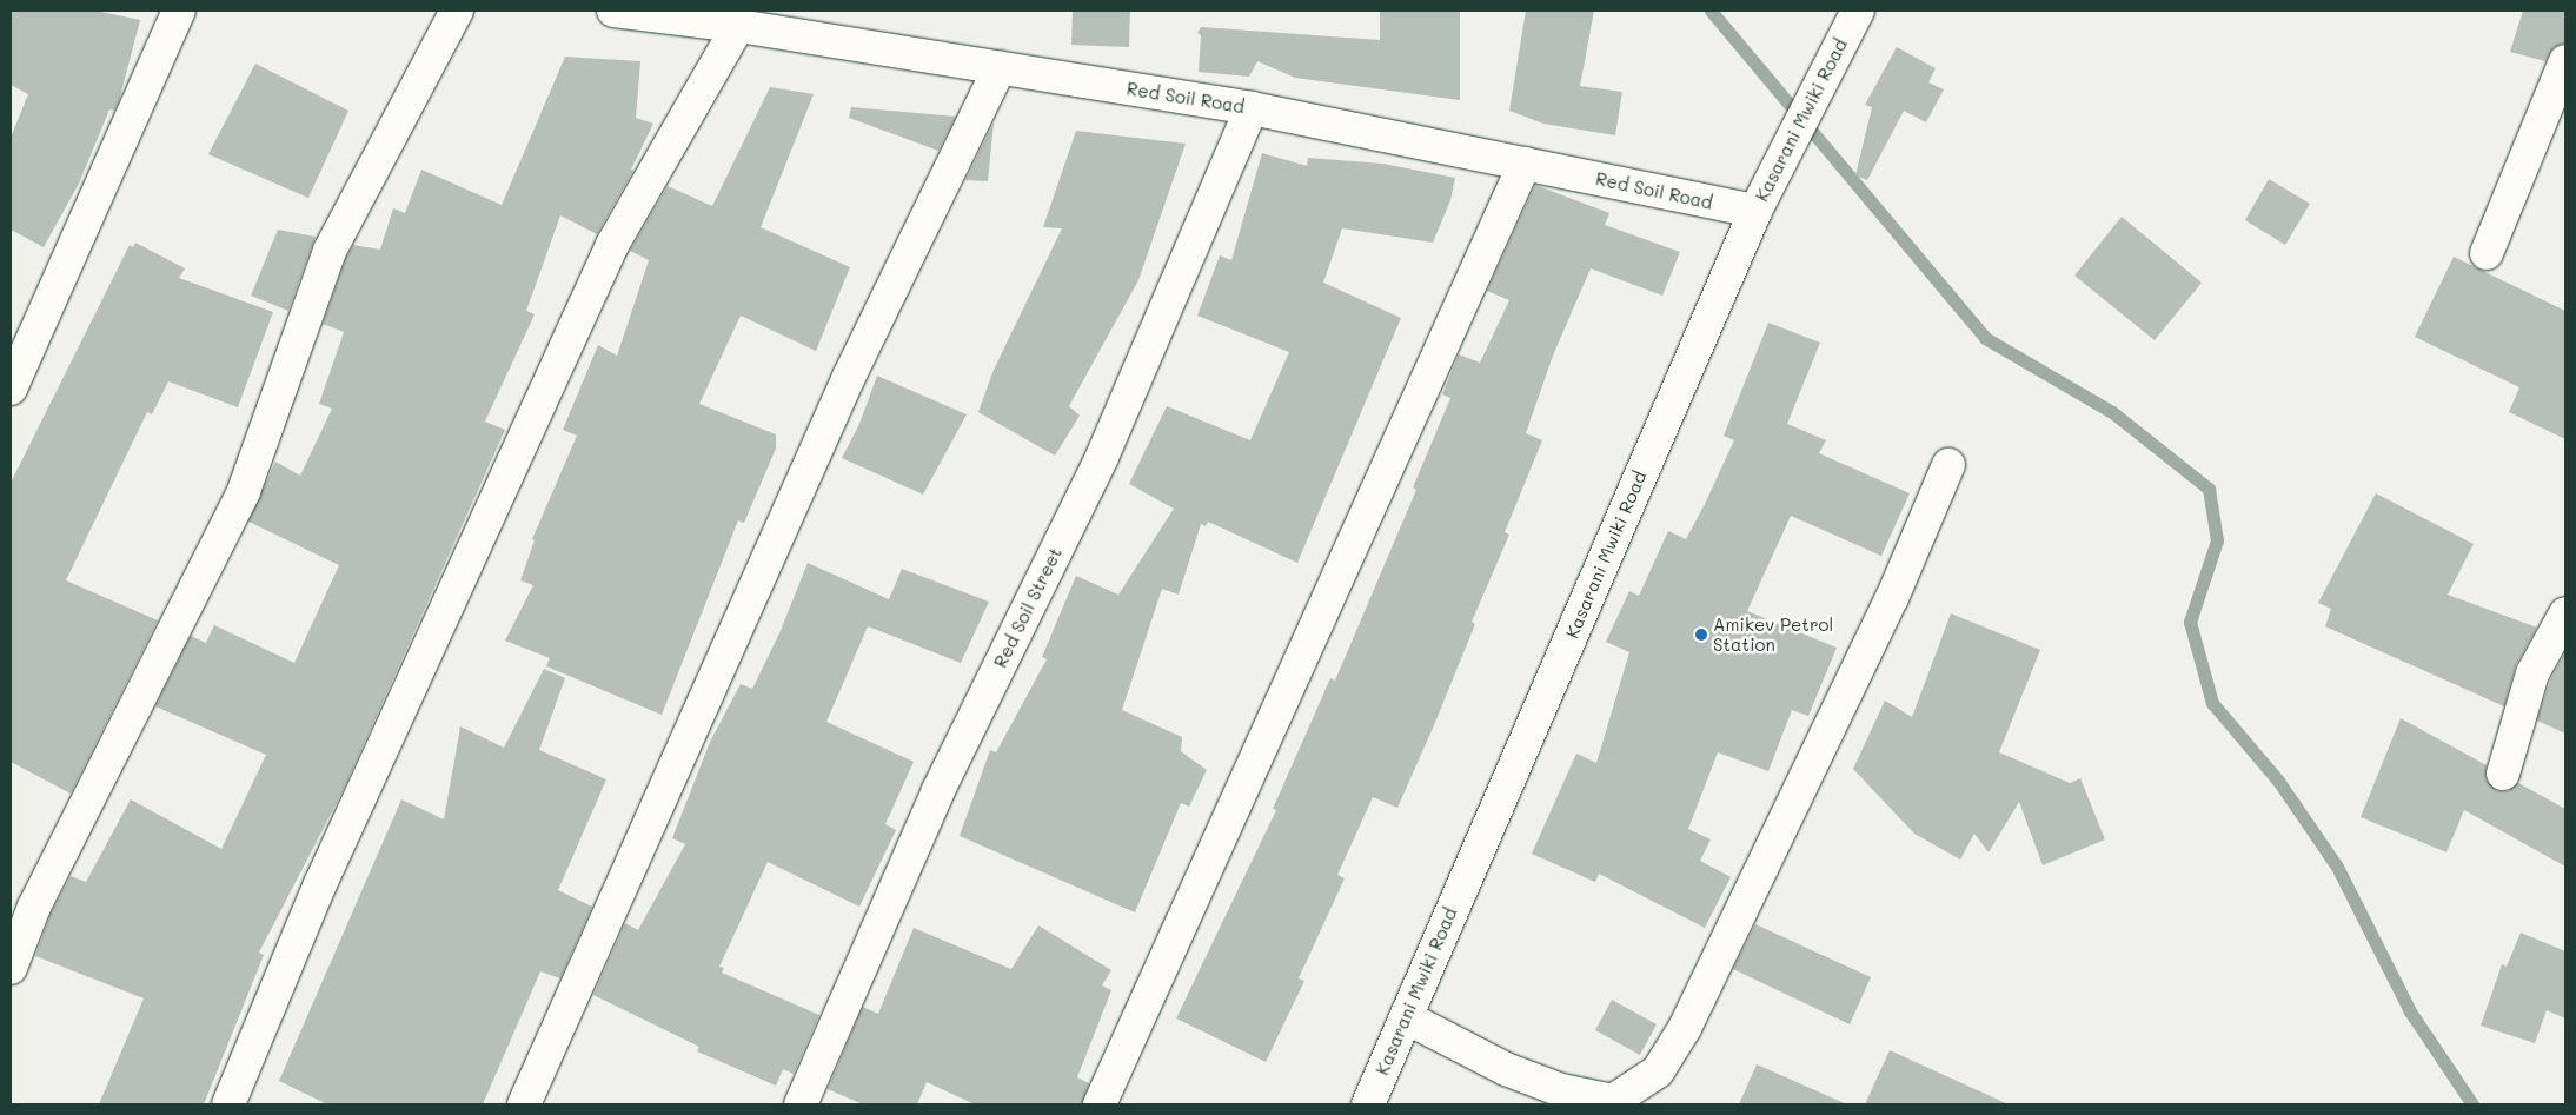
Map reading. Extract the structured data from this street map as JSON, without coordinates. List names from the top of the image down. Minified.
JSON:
{"streets":{"street":["Red Soil Road","Kasarani Mwiki Road","Red Soil Street"]},"crossings":[["Red Soil Road","Kasarani Mwiki Road"],["Red Soil Road","Red Soil Street"]],"places":["Amikev Petrol Station"]}
